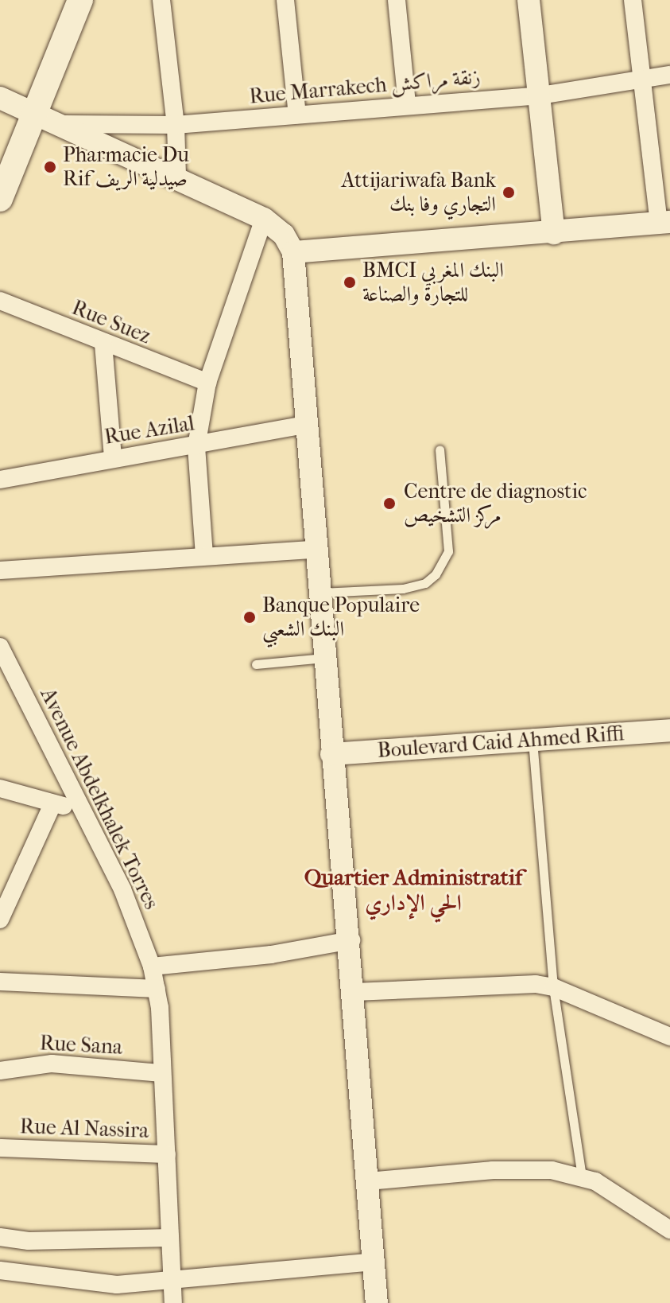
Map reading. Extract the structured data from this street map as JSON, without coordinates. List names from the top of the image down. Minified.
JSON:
{"streets":{"street":["Rue Marrakech زنقة مراكش","Rue Suez","Rue Azilal","Boulevard Caid Ahmed Riffi","Avenue Abdelkhalek Torres","Rue Sana","Rue Al Nassira"]},"crossings":[["Avenue Abdelkhalek Torres","Rue Sana"],["Avenue Abdelkhalek Torres","Rue Al Nassira"]],"districts":["Quartier Administratif الحي الإداري"],"places":["Pharmacie Du Rif صيدلية الريف","Attijariwafa Bank التجاري وفا بنك","BMCI البنك المغربي للتجارة والصناعة","Centre de diagnostic مركز التشخيص","Banque Populaire البنك الشعبي"]}
